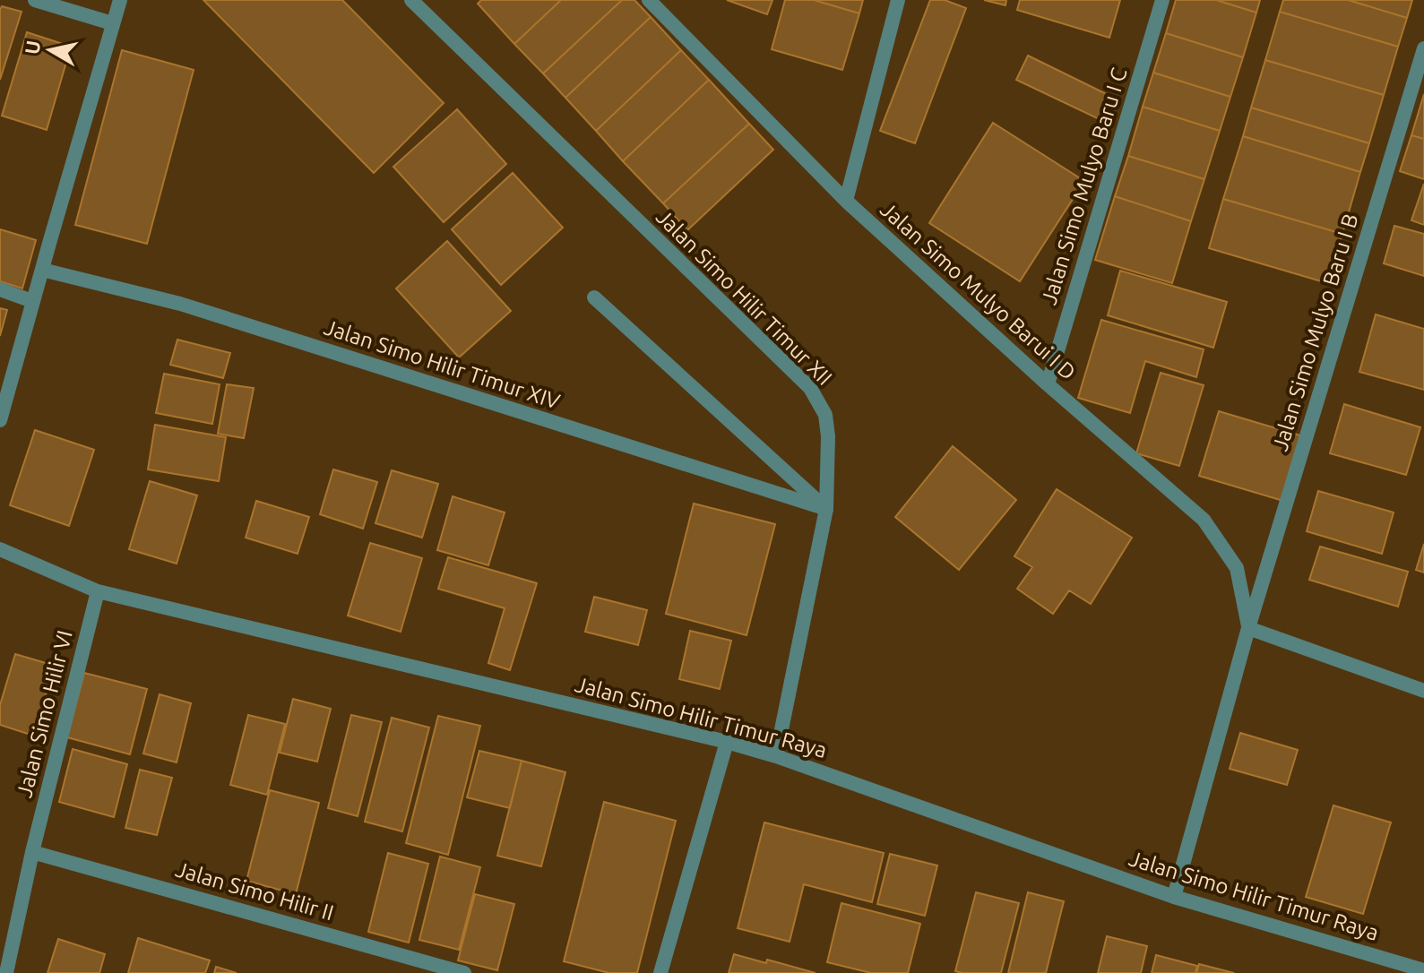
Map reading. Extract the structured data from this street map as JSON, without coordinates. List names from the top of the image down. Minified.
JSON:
{"streets":{"street":["Jalan Simo Mulyo Baru I C","Jalan Simo Mulyo Barui I D","Jalan Simo Hilir Timur XII","Jalan Simo Mulyo Baru I B","Jalan Simo Hilir Timur XIV","Jalan Simo Hilir VI","Jalan Simo Hilir Timur Raya","Jalan Simo Hilir II"]},"crossings":[["Jalan Simo Mulyo Baru I C","Jalan Simo Mulyo Barui I D"],["Jalan Simo Mulyo Barui I D","Jalan Simo Mulyo Baru I B"],["Jalan Simo Hilir Timur XII","Jalan Simo Hilir Timur XIV"],["Jalan Simo Hilir Timur XII","Jalan Simo Hilir Timur Raya"],["Jalan Simo Mulyo Baru I B","Jalan Simo Hilir Timur Raya"],["Jalan Simo Hilir VI","Jalan Simo Hilir Timur Raya"],["Jalan Simo Hilir VI","Jalan Simo Hilir II"]],"north":"left"}
